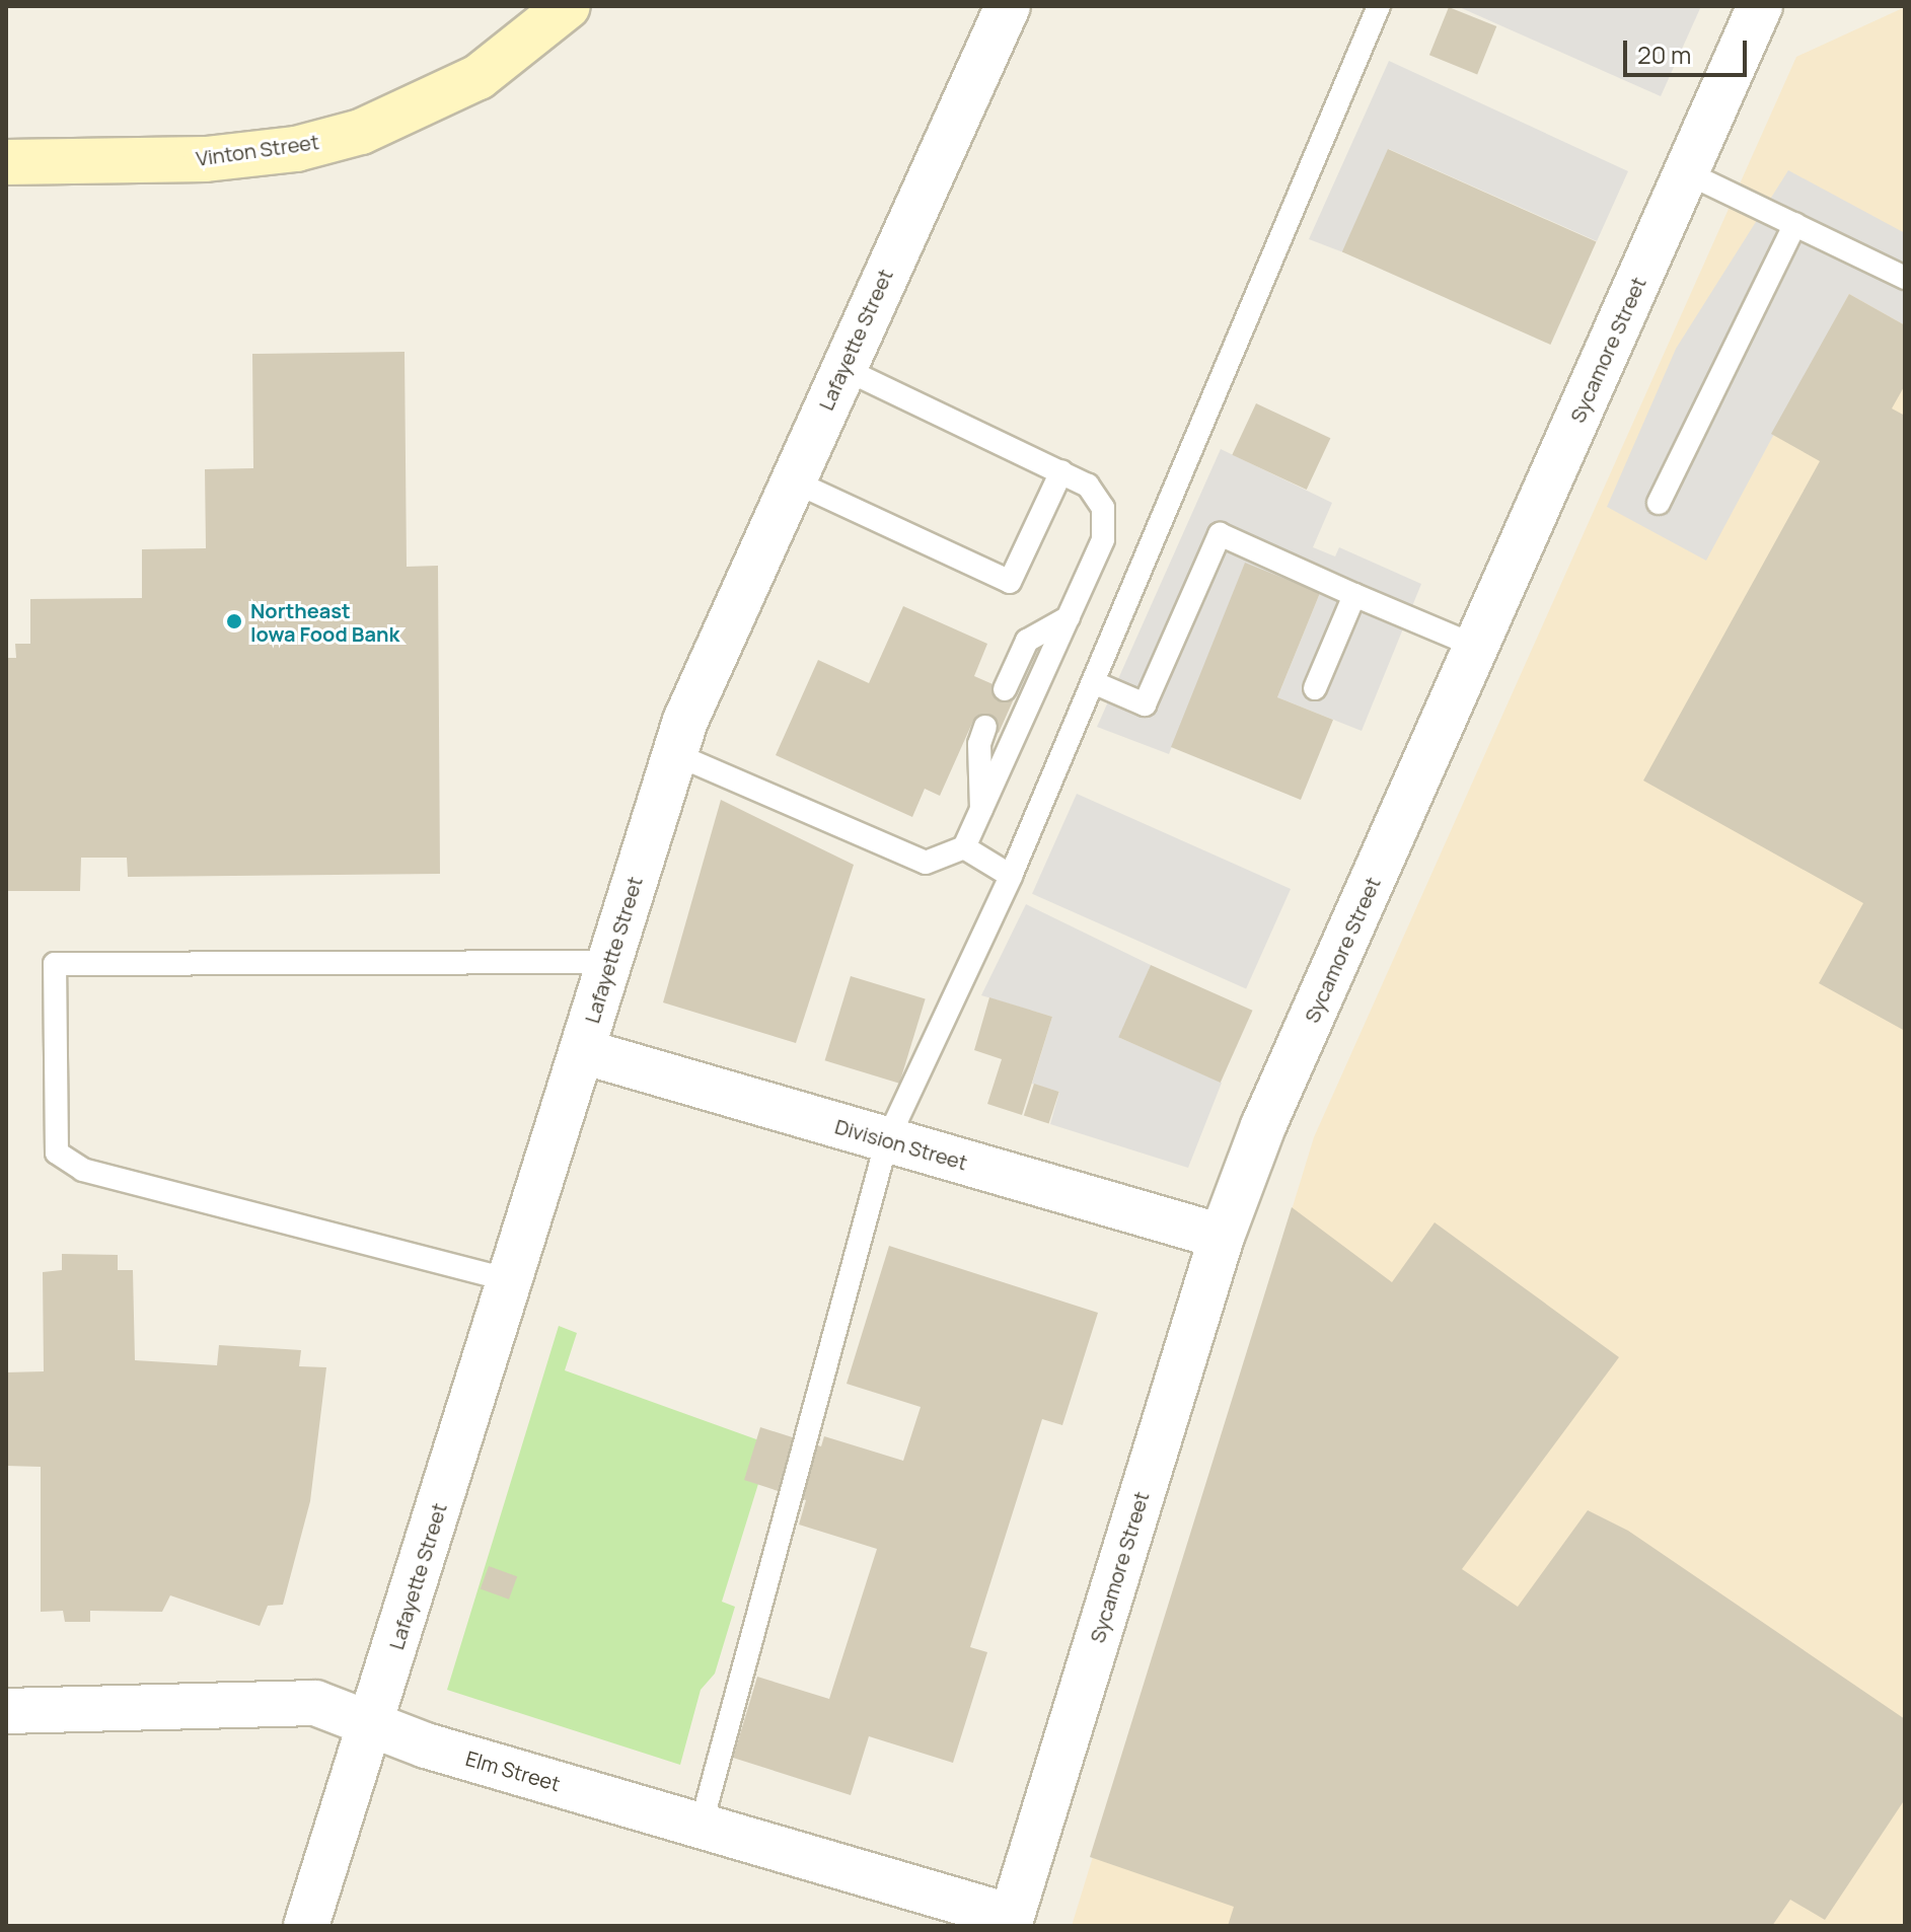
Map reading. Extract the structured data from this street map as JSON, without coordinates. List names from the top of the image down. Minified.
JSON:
{"streets":{"main road":["Vinton Street"],"street":["Lafayette Street","Sycamore Street","Division Street","Elm Street"]},"crossings":[["Lafayette Street","Division Street"],["Lafayette Street","Elm Street"],["Sycamore Street","Division Street"],["Sycamore Street","Elm Street"]],"places":["Northeast Iowa Food Bank"],"scale_bar":"20 m"}
